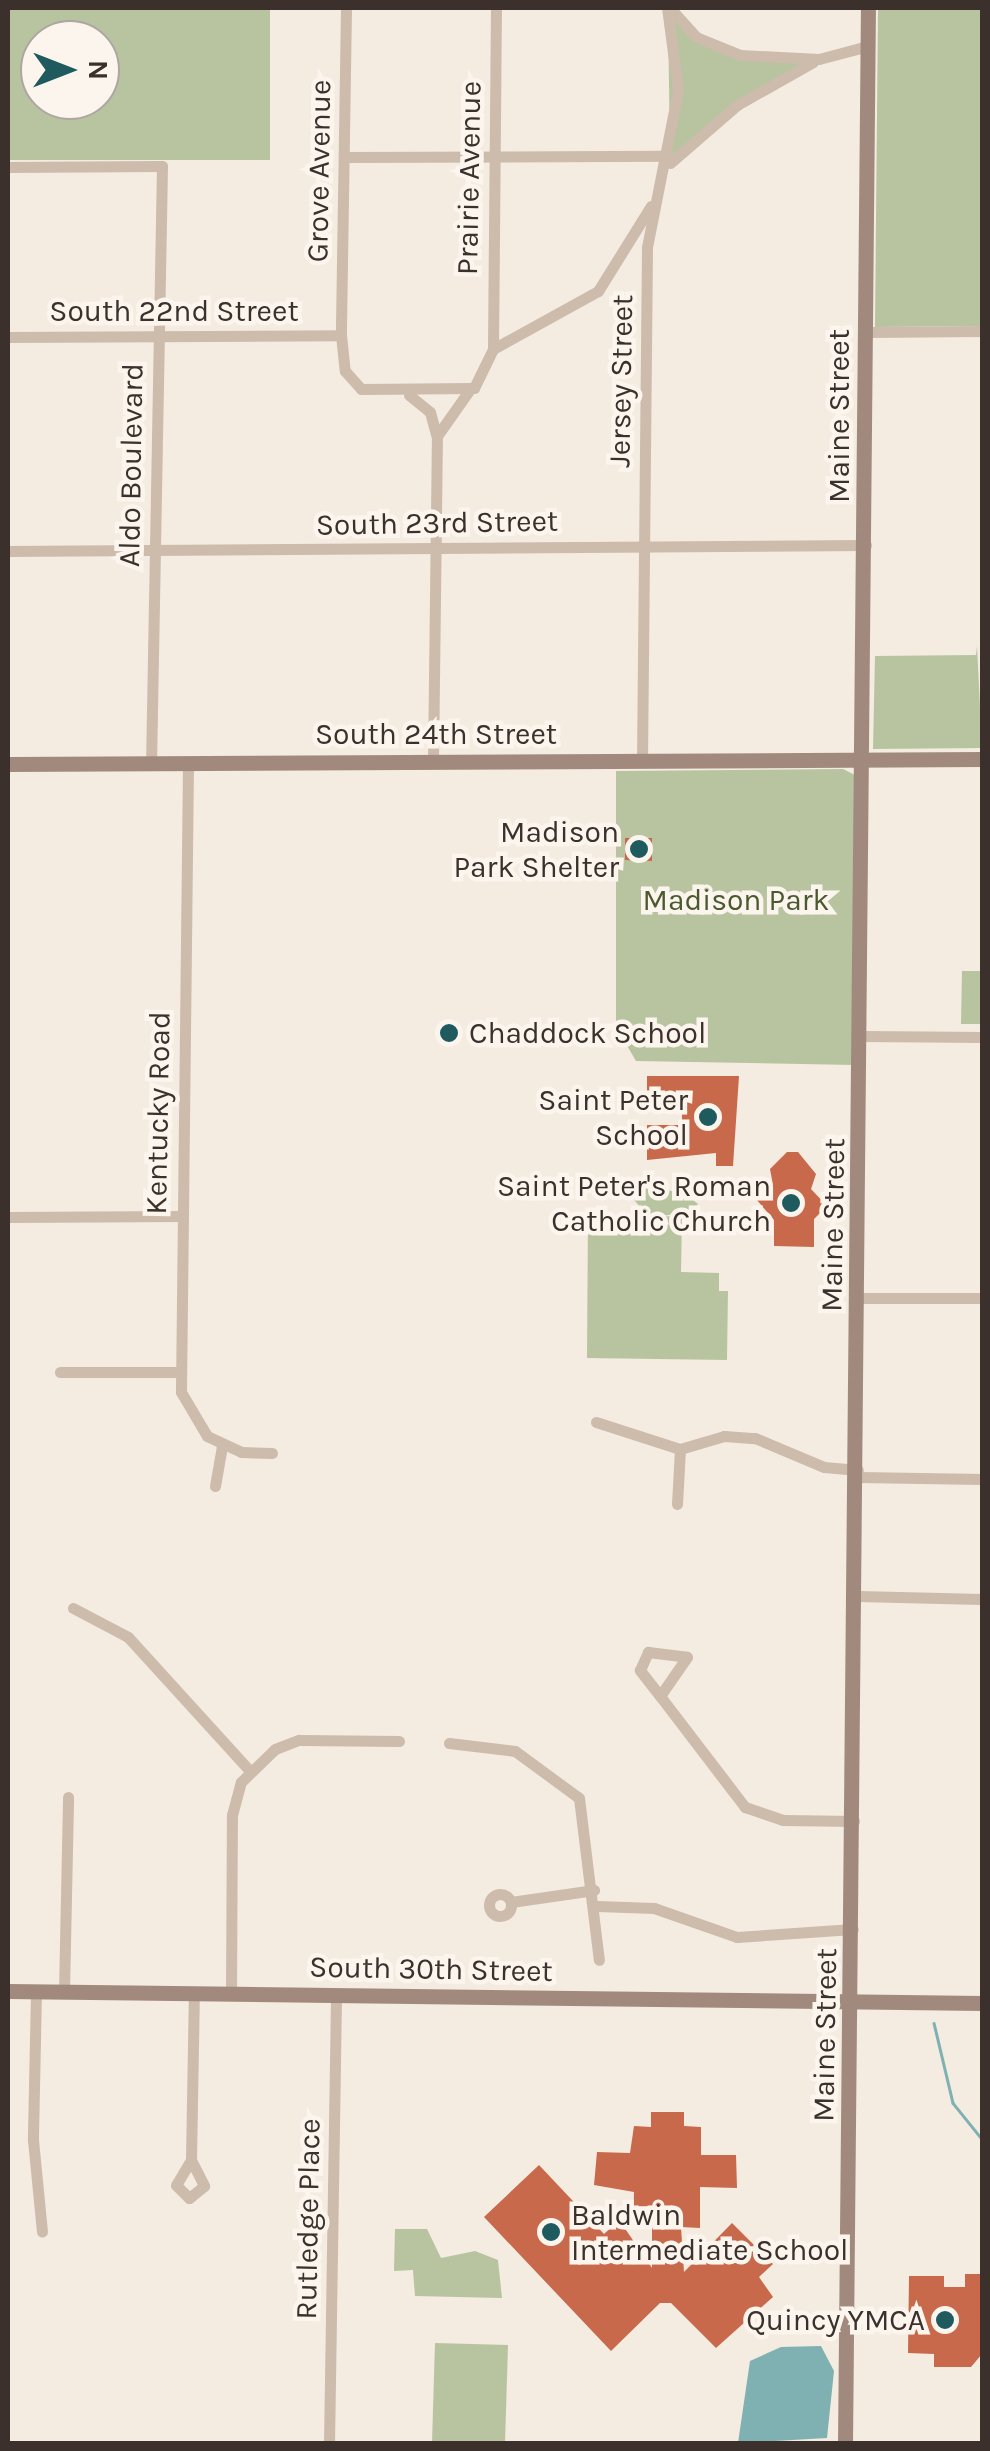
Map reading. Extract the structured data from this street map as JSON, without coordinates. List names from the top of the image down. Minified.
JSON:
{"streets":{"street":["Grove Avenue","Prairie Avenue","South 22nd Street","Jersey Street","Maine Street","Aldo Boulevard","South 23rd Street","South 24th Street","Kentucky Road","South 30th Street","Rutledge Place"]},"crossings":[["Grove Avenue","South 22nd Street"],["South 22nd Street","Aldo Boulevard"],["Jersey Street","South 23rd Street"],["Jersey Street","South 24th Street"],["Maine Street","South 23rd Street"],["Maine Street","South 24th Street"],["Maine Street","South 30th Street"],["Aldo Boulevard","South 23rd Street"],["Aldo Boulevard","South 24th Street"],["South 24th Street","Kentucky Road"],["South 30th Street","Rutledge Place"]],"parks":["Madison Park"],"places":["Madison Park Shelter","Chaddock School","Saint Peter School","Saint Peter's Roman Catholic Church","Baldwin Intermediate School","Quincy YMCA"],"north":"right"}
